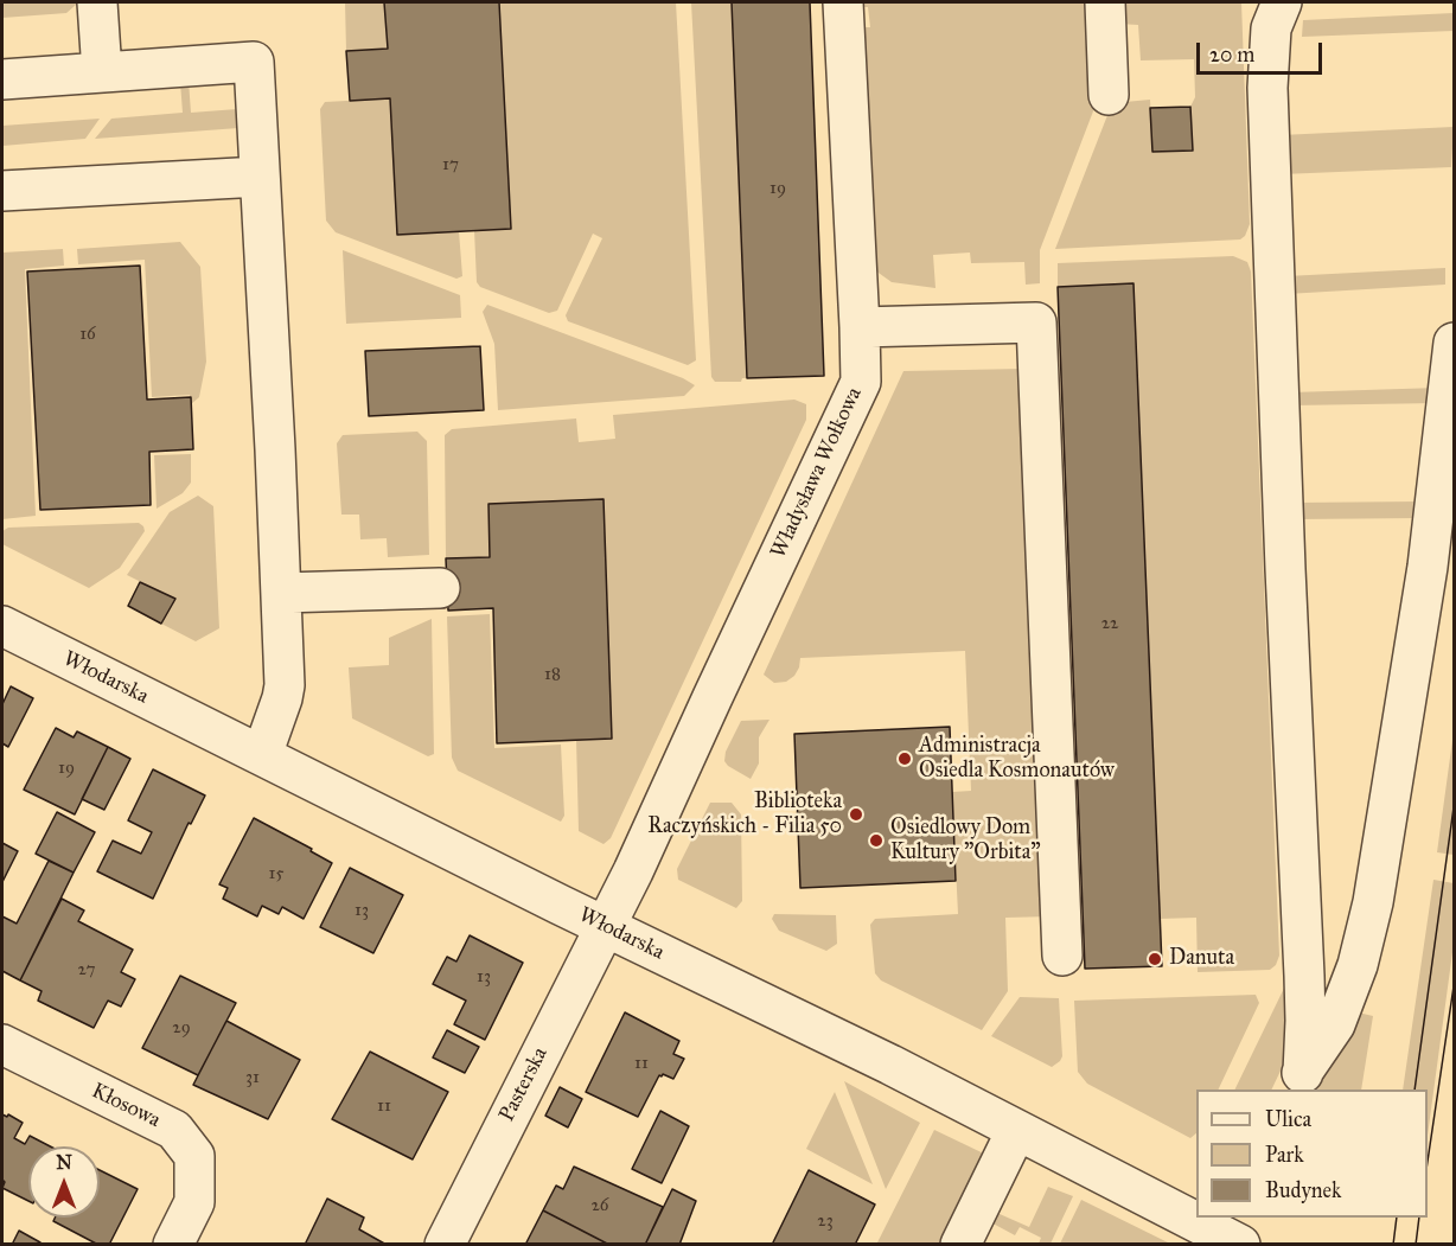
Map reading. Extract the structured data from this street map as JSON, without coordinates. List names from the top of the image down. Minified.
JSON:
{"streets":{"street":["Władysława Wołkowa","Włodarska","Pasterska","Kłosowa"]},"crossings":[["Władysława Wołkowa","Włodarska"],["Władysława Wołkowa","Pasterska"],["Włodarska","Pasterska"]],"places":["Administracja Osiedla Kosmonautów","Biblioteka Raczyńskich - Filia 50","Osiedlowy Dom Kultury \"Orbita\"","Danuta"],"house_numbers":["17","19","16","22","18","19","15","13","27","13","29","11","31","11","26","23"],"legend":["Ulica","Park","Budynek"],"scale_bar":"20 m","north":"top"}
